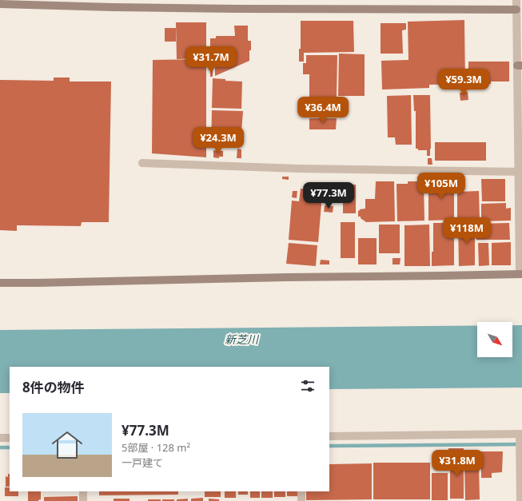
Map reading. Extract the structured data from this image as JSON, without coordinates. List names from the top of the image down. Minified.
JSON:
{"water":["新芝川"],"north":"bottom right","page":{"price":["¥31.7M","¥59.3M","¥36.4M","¥24.3M","¥105M","¥77.3M","¥118M","¥31.8M"],"heading":"8件の物件","list":[{"name":"¥77.3M","note":"5部屋 · 128 m² · 一戸建て"}]}}
